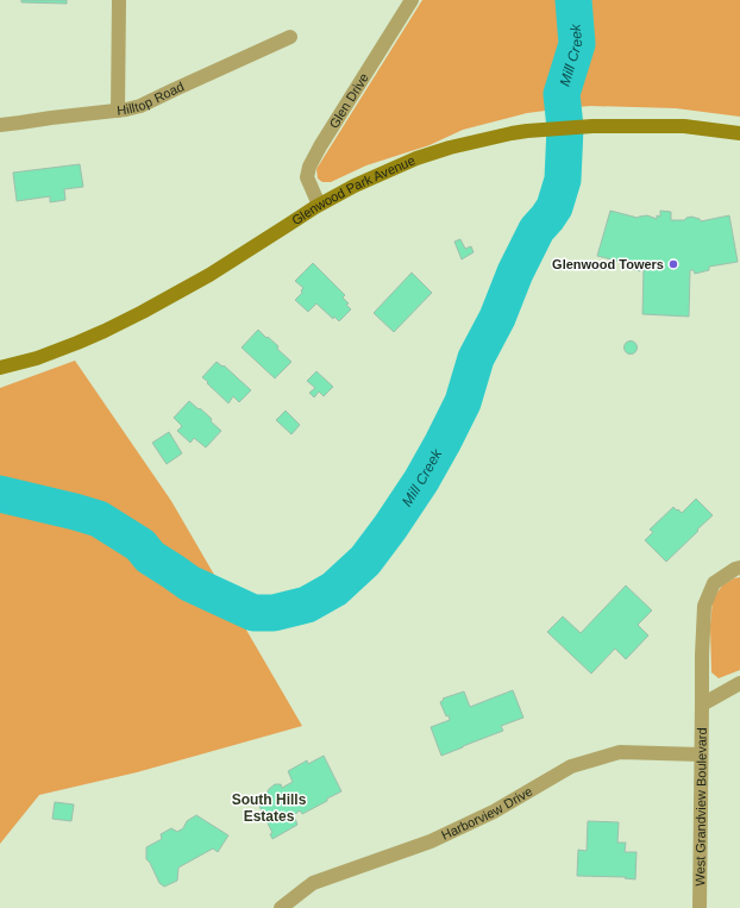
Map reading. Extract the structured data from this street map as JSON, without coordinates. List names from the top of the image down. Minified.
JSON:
{"streets":{"main road":["Glenwood Park Avenue"],"street":["Hilltop Road","Glen Drive","West Grandview Boulevard","Harborview Drive"]},"crossings":[["Glen Drive","Glenwood Park Avenue"],["West Grandview Boulevard","Harborview Drive"]],"districts":["South Hills Estates"],"water":["Mill Creek"],"places":["Glenwood Towers"]}
